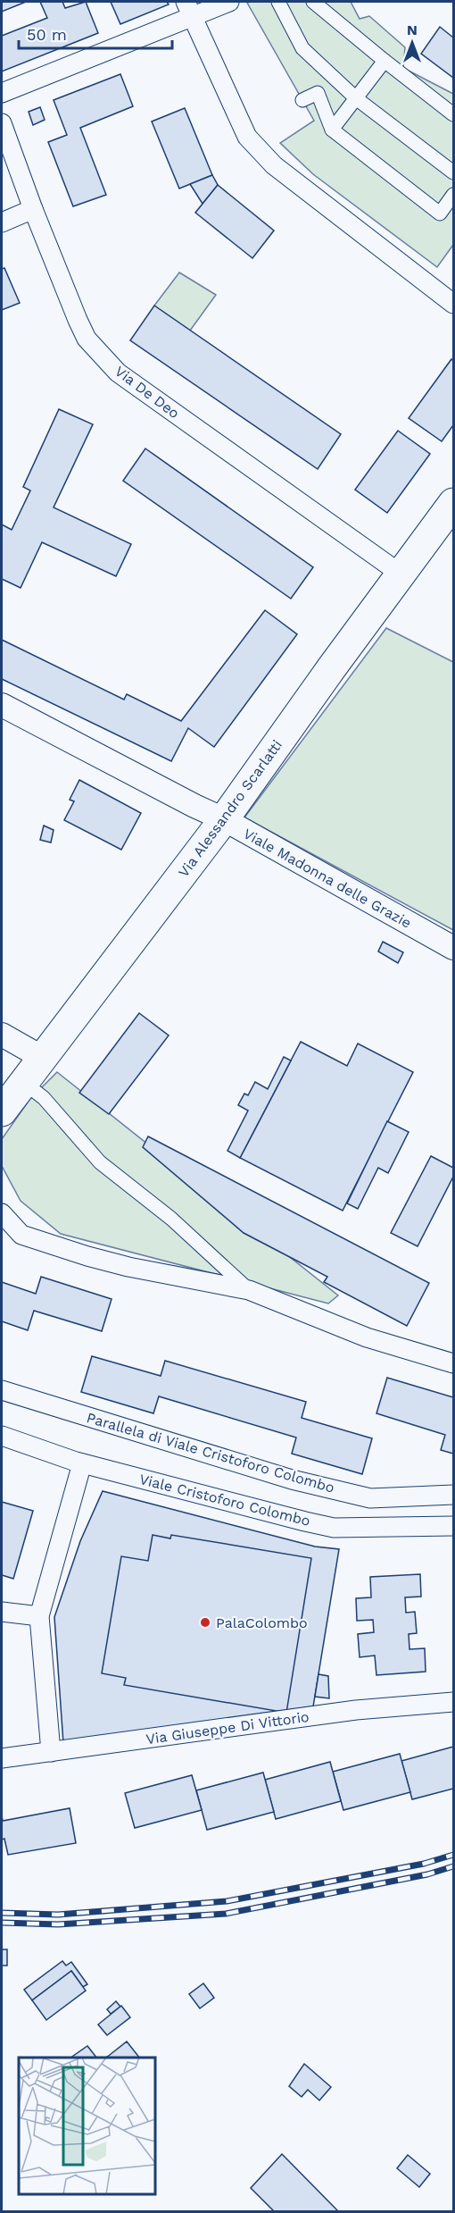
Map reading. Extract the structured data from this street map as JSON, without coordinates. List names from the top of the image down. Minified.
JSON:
{"streets":{"main road":["Via Alessandro Scarlatti"],"street":["Via De Deo","Viale Madonna delle Grazie","Parallela di Viale Cristoforo Colombo","Viale Cristoforo Colombo","Via Giuseppe Di Vittorio"]},"crossings":[["Via De Deo","Via Alessandro Scarlatti"],["Via Alessandro Scarlatti","Viale Madonna delle Grazie"]],"places":["PalaColombo"],"scale_bar":"50 m","north":"top"}
